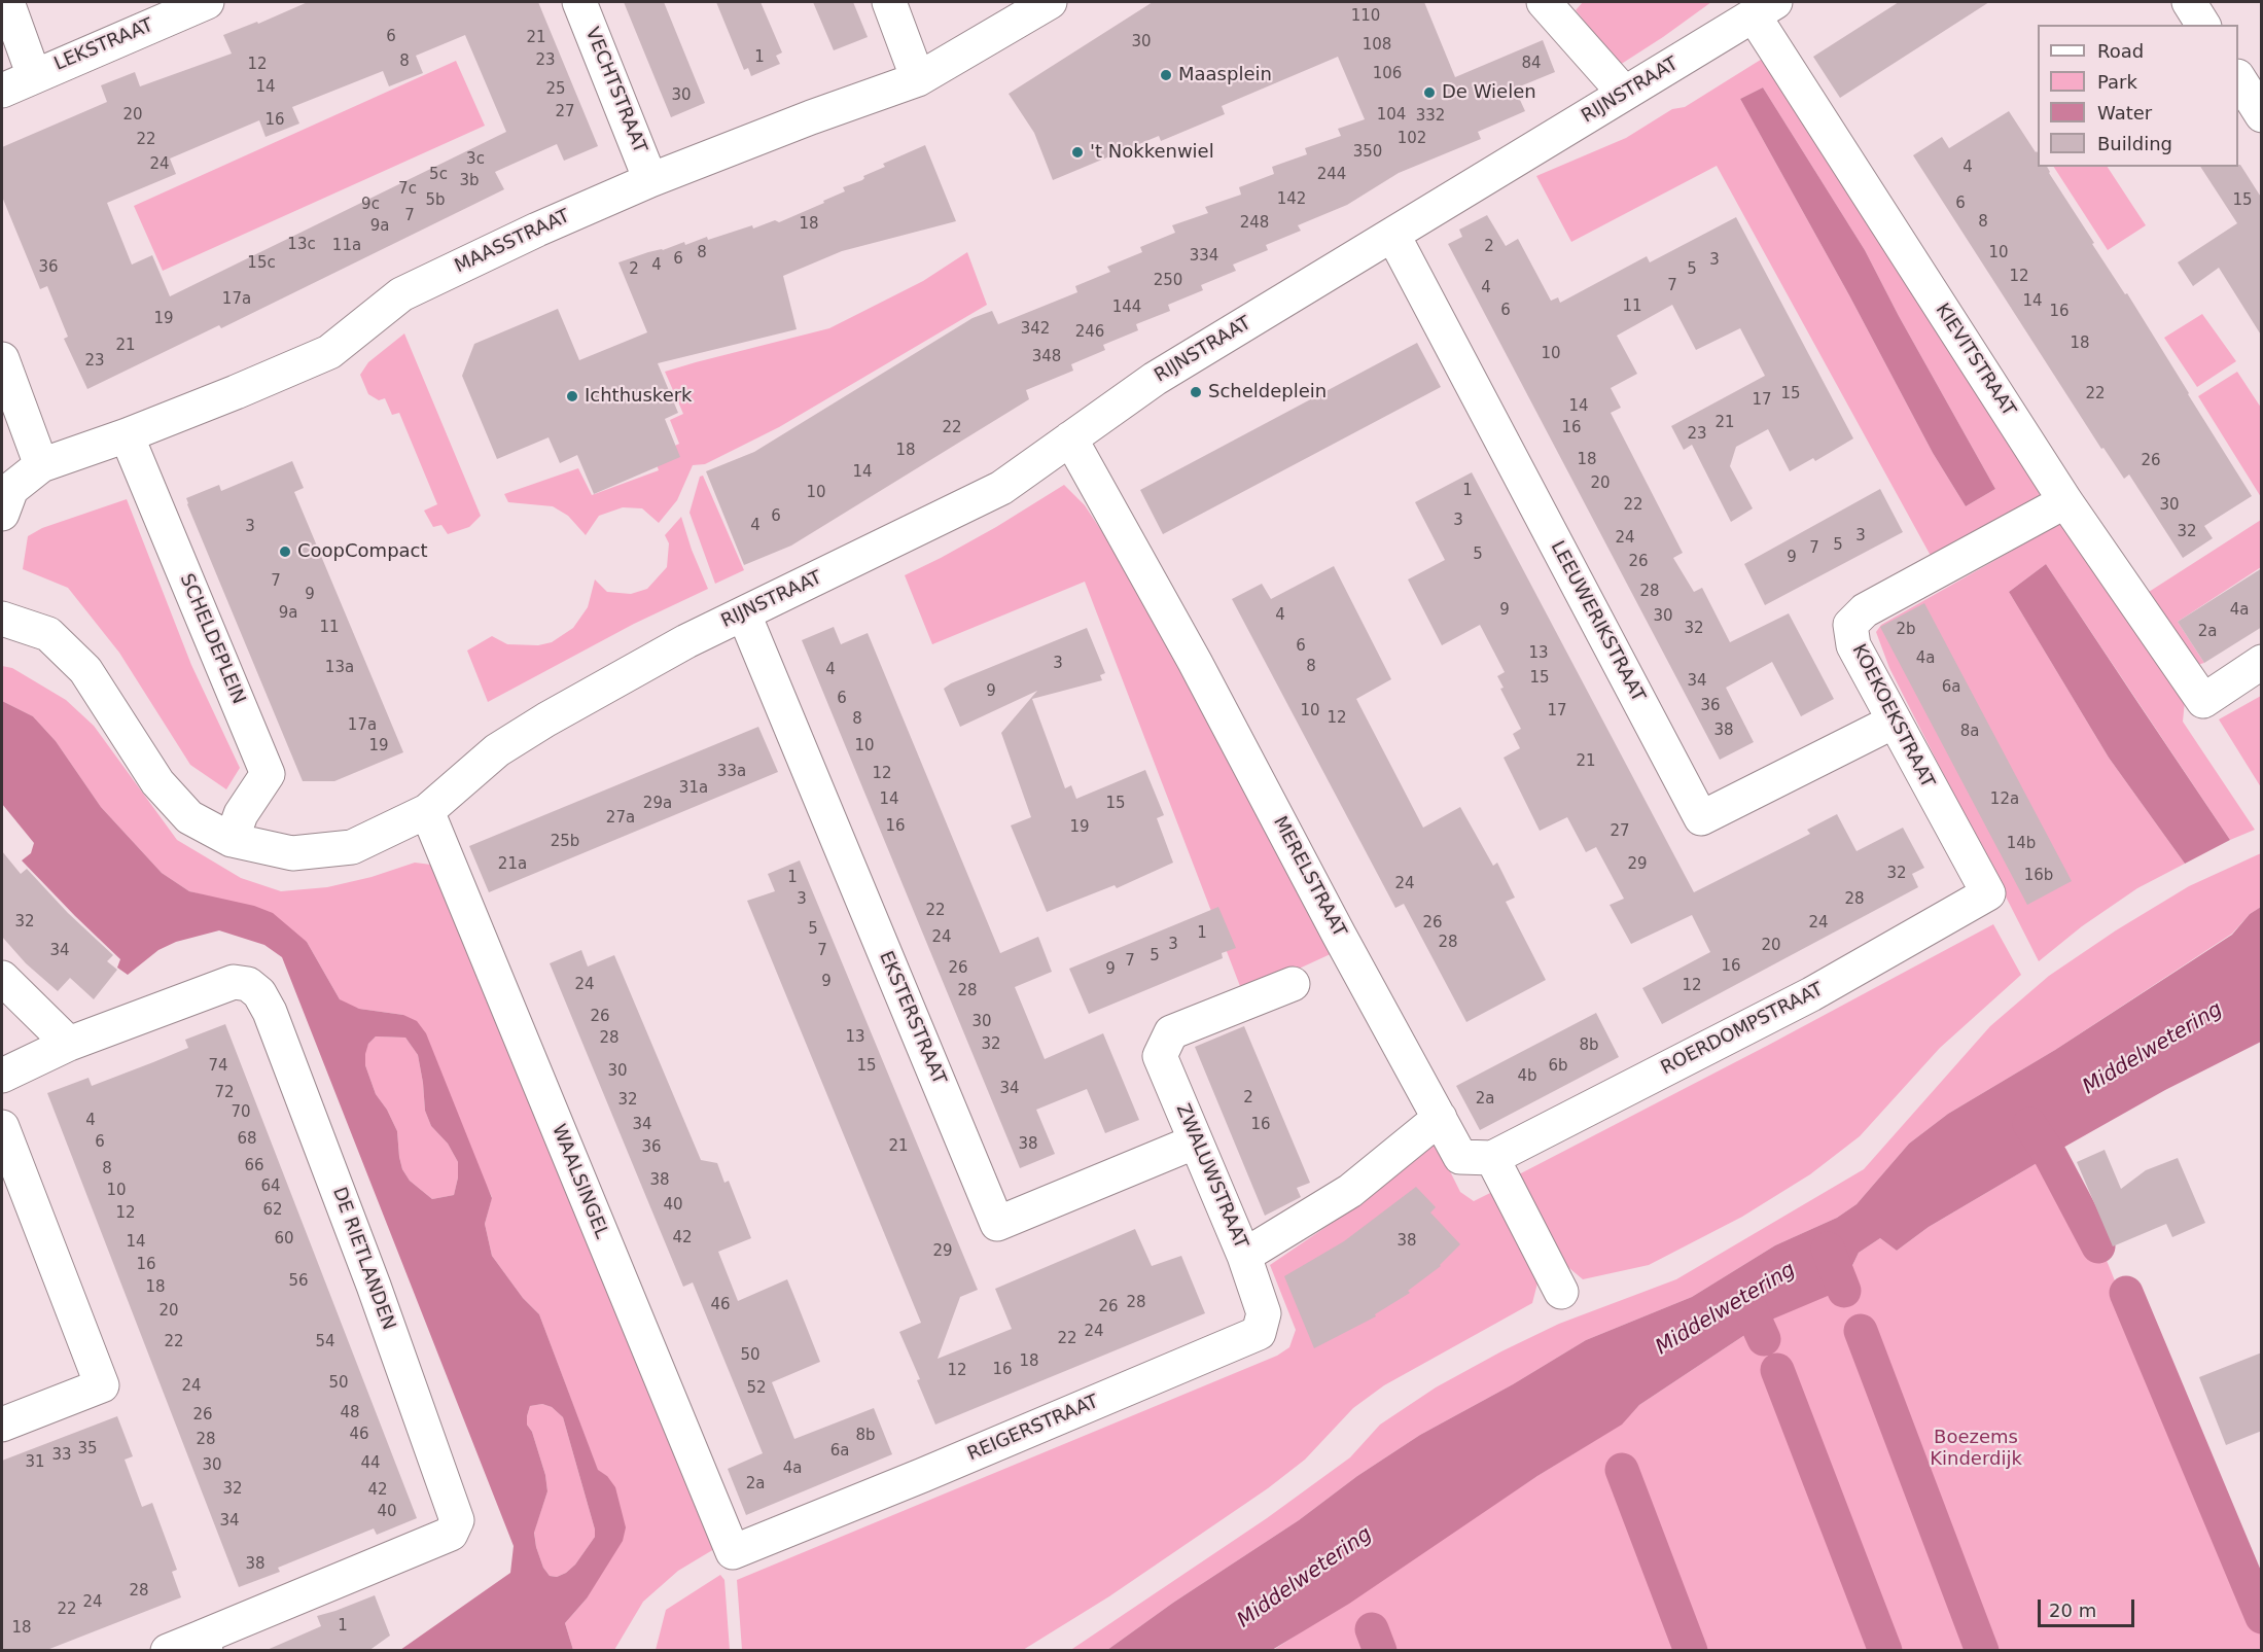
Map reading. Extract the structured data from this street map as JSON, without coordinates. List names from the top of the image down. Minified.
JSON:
{"streets":{"street":["LEKSTRAAT","VECHTSTRAAT","RIJNSTRAAT","MAASSTRAAT","KIEVITSTRAAT","LEEUWERIKSTRAAT","SCHELDEPLEIN","KOEKOEKSTRAAT","MERELSTRAAT","EKSTERSTRAAT","ROERDOMPSTRAAT","ZWALUWSTRAAT","WAALSINGEL","DE RIETLANDEN","REIGERSTRAAT"]},"crossings":[["VECHTSTRAAT","MAASSTRAAT"],["RIJNSTRAAT","KIEVITSTRAAT"],["RIJNSTRAAT","LEEUWERIKSTRAAT"],["RIJNSTRAAT","MERELSTRAAT"],["RIJNSTRAAT","EKSTERSTRAAT"],["RIJNSTRAAT","WAALSINGEL"],["MAASSTRAAT","SCHELDEPLEIN"],["KIEVITSTRAAT","KOEKOEKSTRAAT"],["LEEUWERIKSTRAAT","KOEKOEKSTRAAT"],["KOEKOEKSTRAAT","ROERDOMPSTRAAT"],["MERELSTRAAT","ROERDOMPSTRAAT"],["MERELSTRAAT","ZWALUWSTRAAT"],["EKSTERSTRAAT","ZWALUWSTRAAT"],["ZWALUWSTRAAT","REIGERSTRAAT"],["WAALSINGEL","REIGERSTRAAT"]],"water":["Middelwetering"],"parks":["Boezems Kinderdijk"],"places":["Maasplein","De Wielen","'t Nokkenwiel","Scheldeplein","Ichthuskerk","CoopCompact"],"house_numbers":["110","6","21","30","108","1","23","8","84","12","106","14","25","30","27","20","104","332","16","102","22","350","3c","24","4","5c","244","3b","7c","142","5b","15","6","9c","7","8","248","18","9a","13c","11a","2","8","10","334","6","3","15c","4","36","2","5","12","250","7","4","17a","14","11","144","6","16","19","342","246","18","21","10","348","23","15","22","17","14","21","22","16","23","18","18","26","14","20","1","10","22","30","6","3","4","3","32","3","24","5","7","5","9","26","7","28","9","9","4a","9a","4","30","11","32","2b","2a","6","13","4a","3","8","13a","4","15","34","6a","9","6","36","10","17","12","8","17a","38","8a","19","10","21","33a","12","31a","14","12a","29a","15","27a","16","19","27","25b","14b","21a","29","32","16b","1","24","3","28","22","32","26","24","5","1","24","28","3","20","34","7","5","7","16","26","9","9","24","12","28","26","30","13","28","32","8b","74","15","6b","30","4b","34","72","2","2a","32","70","4","34","16","68","6","38","21","36","66","8","38","64","10","40","62","12","42","60","38","14","29","16","56","18","28","46","26","20","24","22","22","54","50","18","16","12","50","24","52","48","26","46","8b","28","35","6a","33","31","44","30","4a","2a","32","42","40","34","38","28","24","22","1","18"],"legend":["Road","Park","Water","Building"],"scale_bar":"20 m"}
